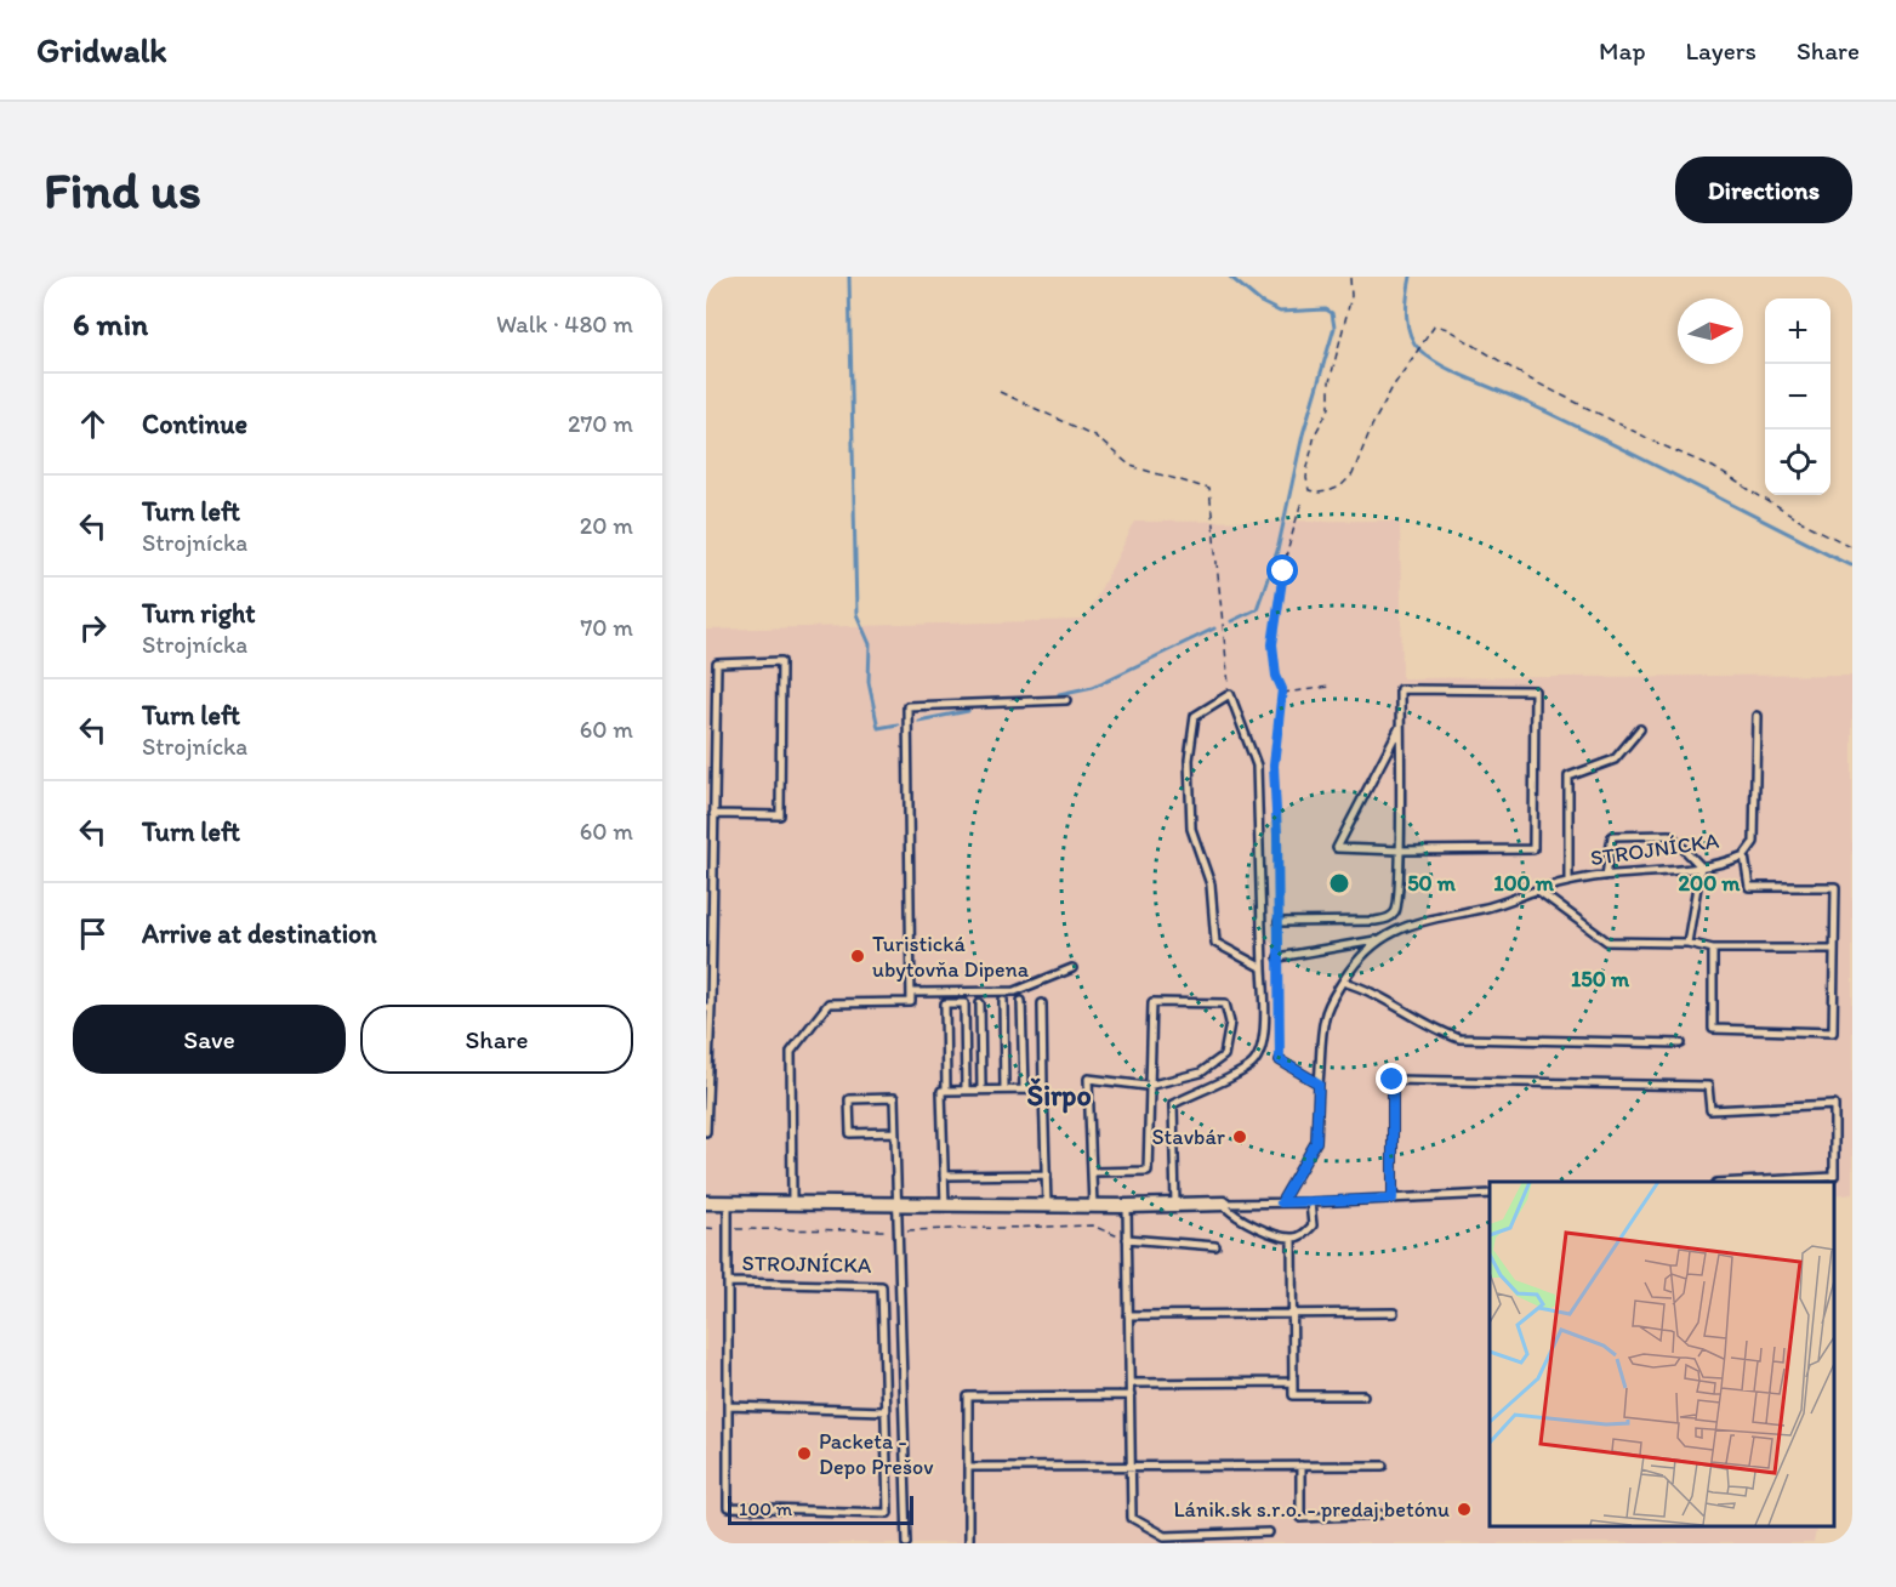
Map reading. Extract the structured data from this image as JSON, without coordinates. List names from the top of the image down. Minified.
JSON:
{"streets":{"lane":["STROJNÍCKA"]},"districts":["Širpo"],"places":["Turistická ubytovňa Dipena","Stavbár","Packeta - Depo Prešov","Lánik.sk s.r.o. - predaj betónu"],"scale_bar":"100 m","north":"right","page":{"header":"Gridwalk","nav":["Map","Layers","Share"],"buttons":["Directions",["Save","Share"]],"title":"Find us","heading":["6 min","Walk · 480 m"],"map_buttons":["+","−"],"list":[["Continue","270 m"],["Turn left","Strojnícka","20 m"],["Turn right","Strojnícka","70 m"],["Turn left","Strojnícka","60 m"],["Turn left","60 m"],"Arrive at destination"],"scale":"100 m"},"rings":["50 m","100 m","200 m","150 m"]}
